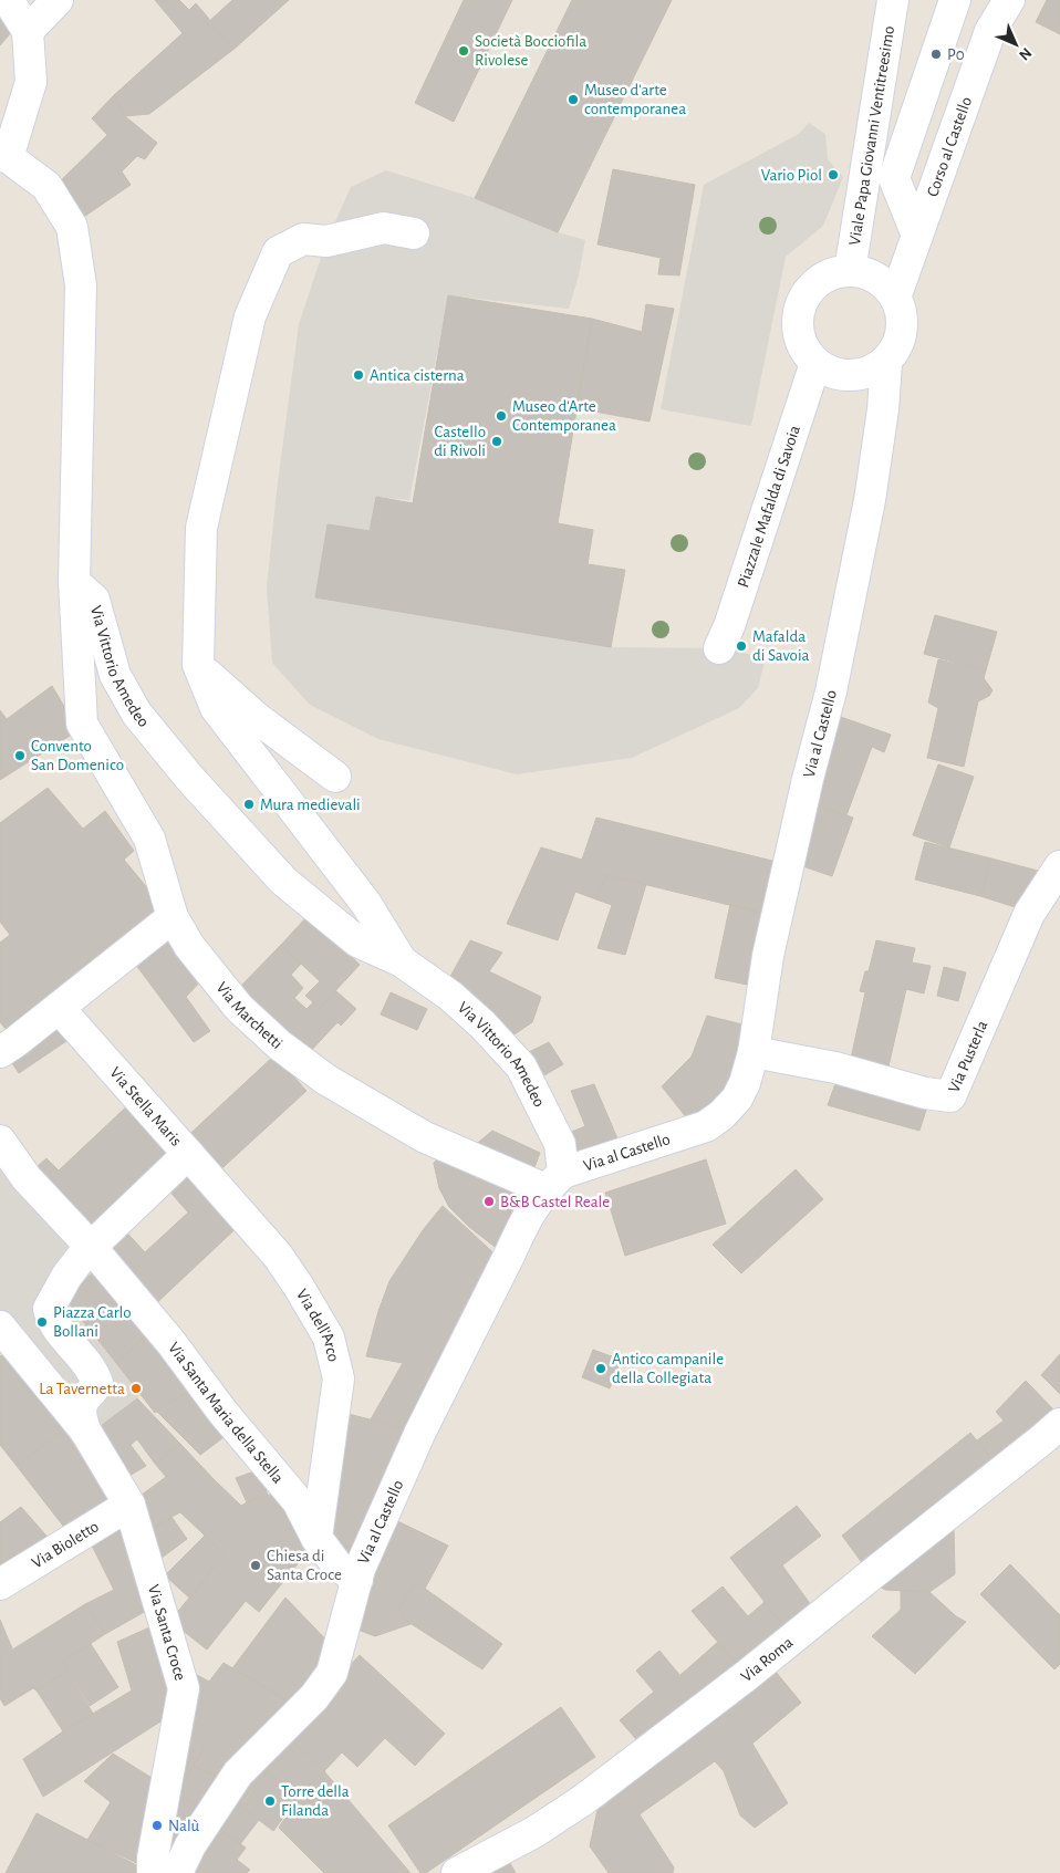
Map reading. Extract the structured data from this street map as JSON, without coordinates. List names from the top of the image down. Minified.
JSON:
{"streets":{"street":["Viale Papa Giovanni Ventitreesimo","Corso al Castello","Piazzale Mafalda di Savoia","Via Vittorio Amedeo","Via al Castello","Via Marchetti","Via Pusterla","Via Stella Maris","Via dell'Arco","Via Santa Maria della Stella","Via Bioletto","Via Santa Croce","Via Roma"]},"crossings":[["Viale Papa Giovanni Ventitreesimo","Corso al Castello"],["Viale Papa Giovanni Ventitreesimo","Piazzale Mafalda di Savoia"],["Viale Papa Giovanni Ventitreesimo","Via al Castello"],["Corso al Castello","Piazzale Mafalda di Savoia"],["Corso al Castello","Via al Castello"],["Piazzale Mafalda di Savoia","Via al Castello"],["Via Vittorio Amedeo","Via al Castello"],["Via Vittorio Amedeo","Via Marchetti"],["Via al Castello","Via Marchetti"],["Via al Castello","Via Pusterla"],["Via al Castello","Via Santa Maria della Stella"],["Via Stella Maris","Via dell'Arco"],["Via Stella Maris","Via Santa Maria della Stella"],["Via dell'Arco","Via Santa Maria della Stella"],["Via Bioletto","Via Santa Croce"]],"places":["Società Bocciofila Rivolese","P0","Museo d'arte contemporanea","Vario Piol","Antica cisterna","Museo d'Arte Contemporanea","Castello di Rivoli","Mafalda di Savoia","Convento San Domenico","Mura medievali","B&B Castel Reale","Piazza Carlo Bollani","Antico campanile della Collegiata","La Tavernetta","Chiesa di Santa Croce","Torre della Filanda","Nalù"],"north":"bottom right"}
